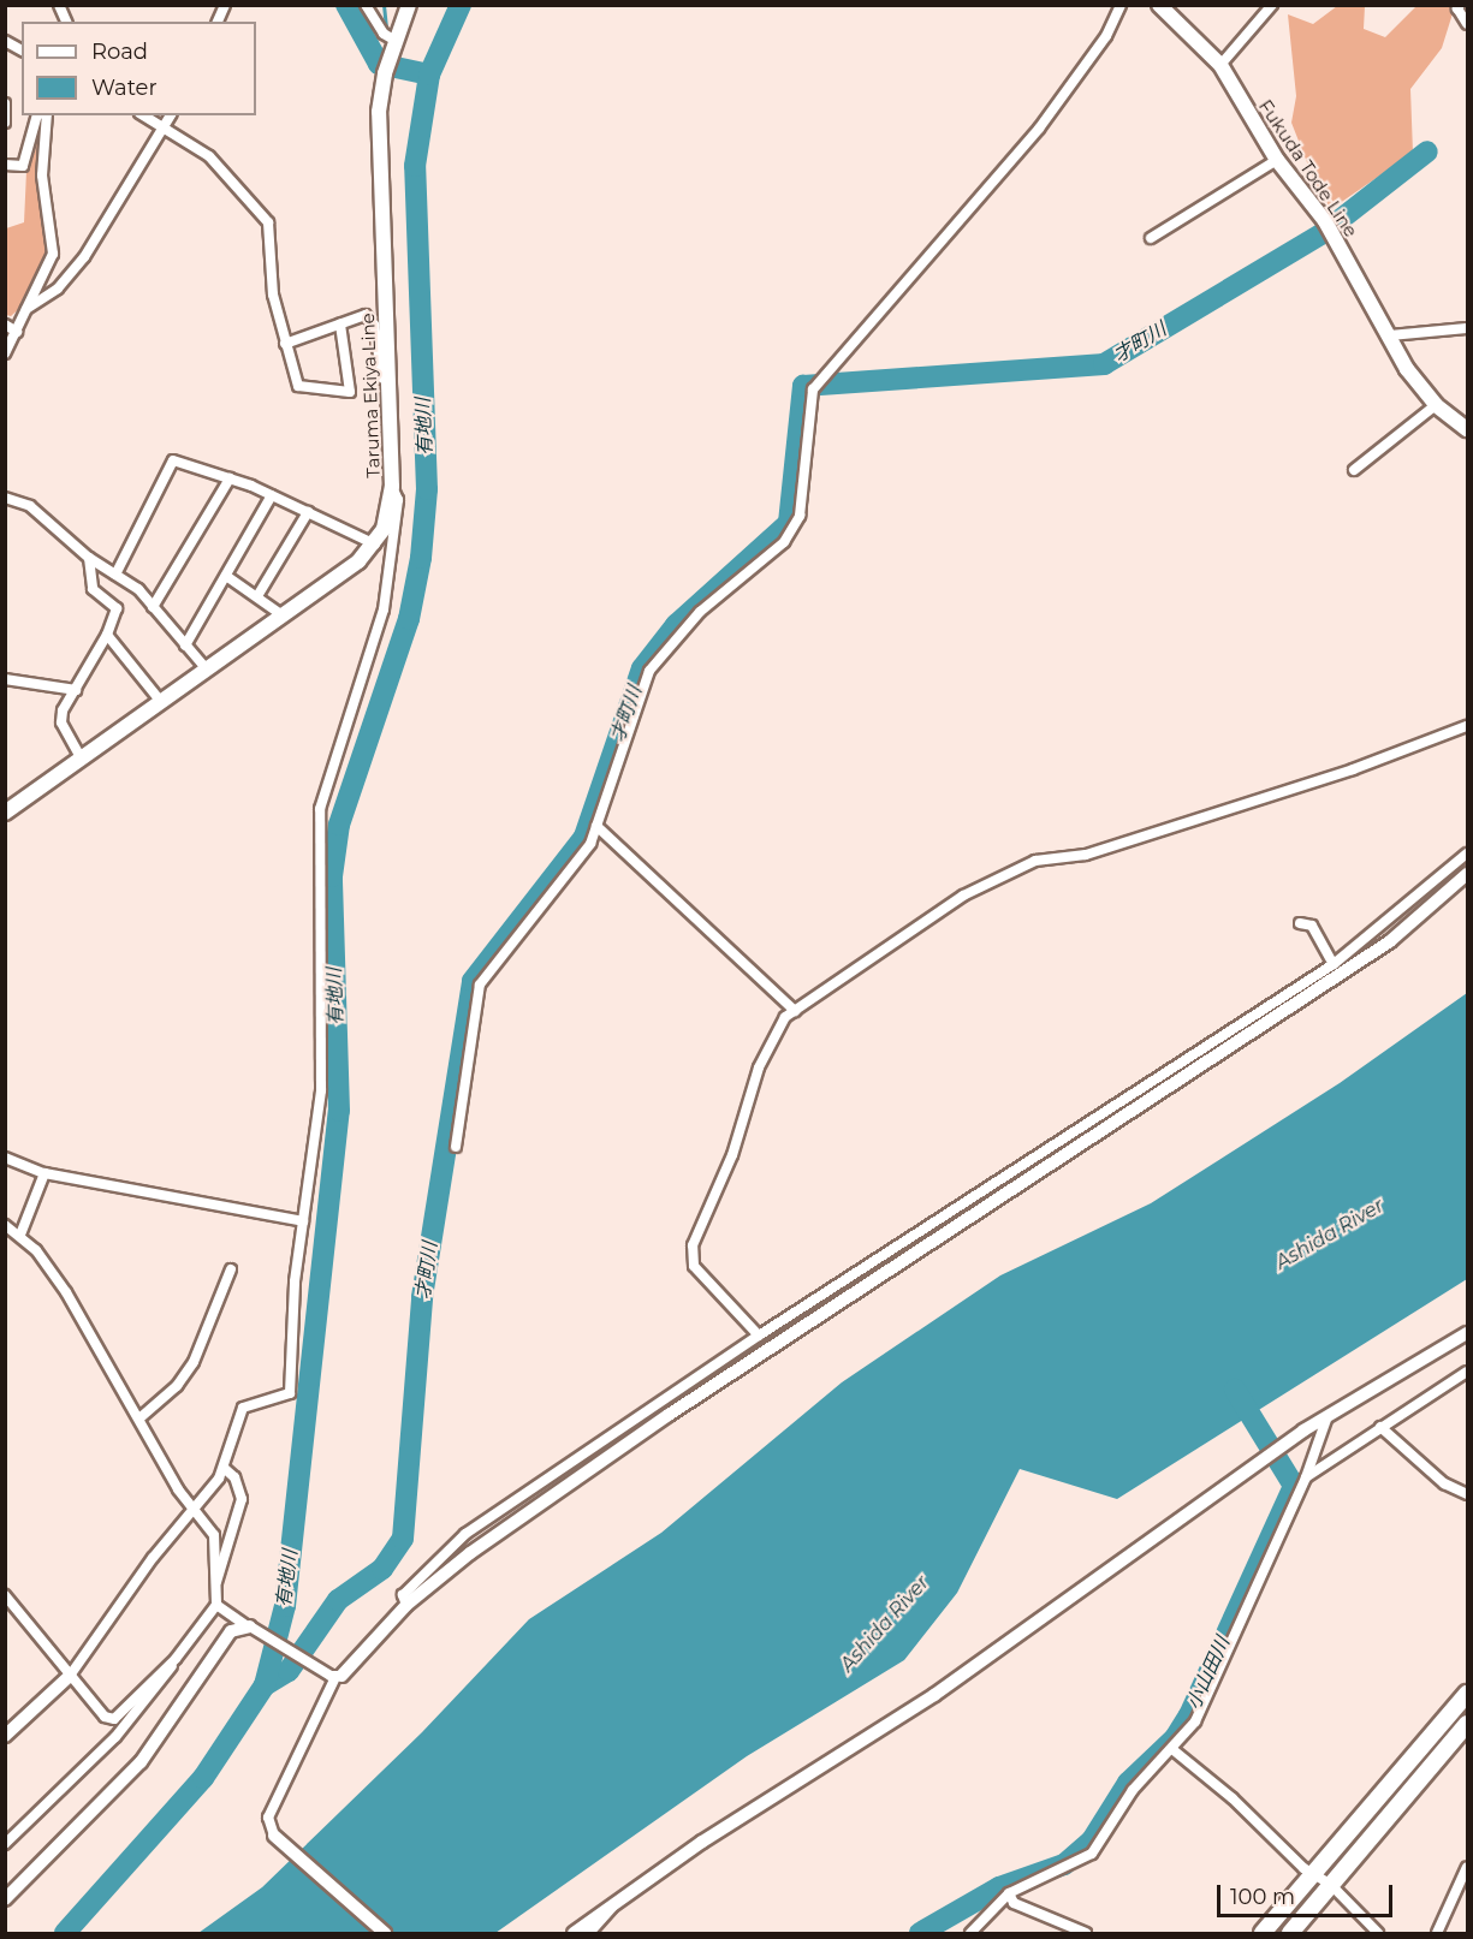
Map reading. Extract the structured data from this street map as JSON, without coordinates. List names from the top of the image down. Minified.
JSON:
{"streets":{"main road":["Fukuda Tode Line","Taruma Ekiya Line"]},"water":["才町川","有地川","Ashida River","小山田川"],"legend":["Road","Water"],"scale_bar":"100 m"}
